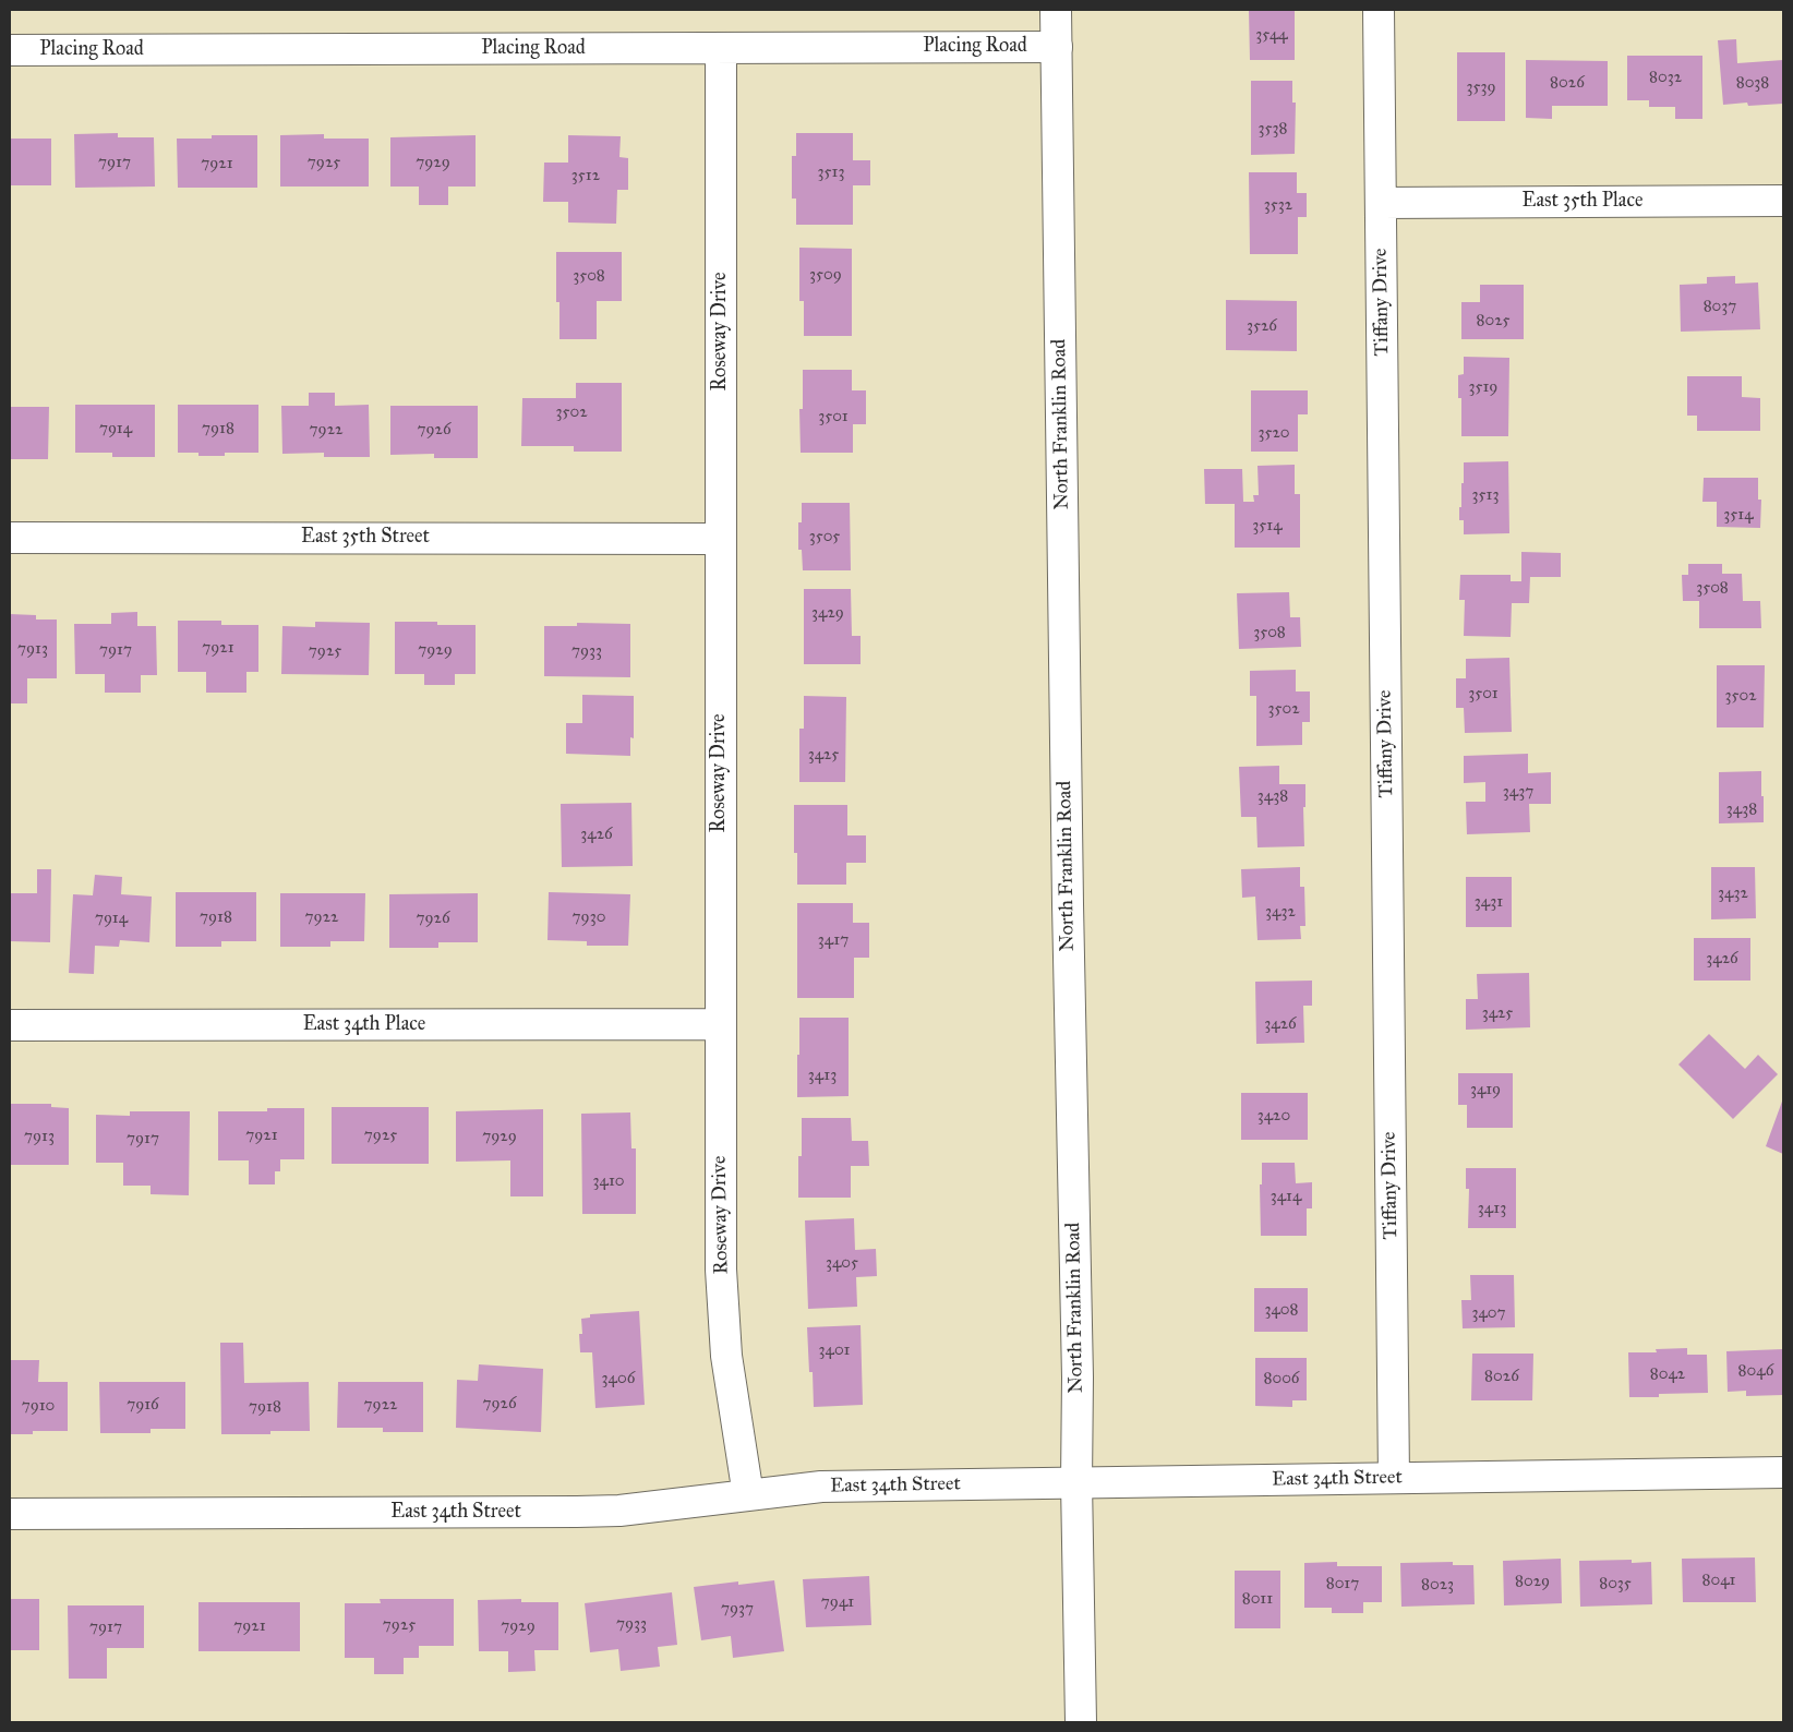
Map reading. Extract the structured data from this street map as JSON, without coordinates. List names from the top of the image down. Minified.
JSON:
{"streets":{"street":["Placing Road","East 35th Place","Tiffany Drive","Roseway Drive","North Franklin Road","East 35th Street","East 34th Place","East 34th Street"]},"crossings":[["Placing Road","Roseway Drive"],["Placing Road","North Franklin Road"],["East 35th Place","Tiffany Drive"],["Tiffany Drive","East 34th Street"],["Roseway Drive","East 35th Street"],["Roseway Drive","East 34th Place"],["Roseway Drive","East 34th Street"],["North Franklin Road","East 34th Street"]],"house_numbers":["3544","8032","8026","8038","3539","3538","7917","7925","7929","7921","3513","3512","3532","3509","3508","8037","8025","3526","3519","3502","3501","7914","7918","7922","7926","3520","3513","3514","3514","3505","3508","3429","3508","7921","7913","7917","7929","7925","7933","3501","3502","3502","3425","3437","3438","3438","3426","3432","3431","3432","7918","7922","7930","7914","7926","3417","3426","3425","3426","3413","3419","3420","7921","7925","7913","7929","7917","3410","3414","3413","3405","3408","3407","3401","8046","8042","8026","3406","8006","7926","7916","7922","7910","7918","8041","8029","8017","8035","8023","8011","7941","7937","7933","7925","7921","7929","7917"]}
